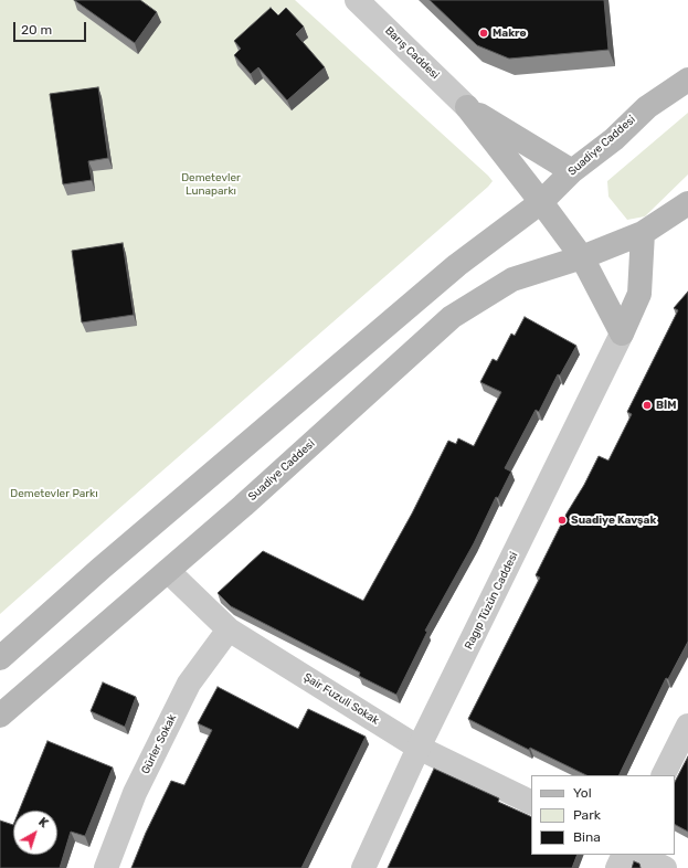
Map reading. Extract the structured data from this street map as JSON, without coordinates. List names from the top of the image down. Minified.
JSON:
{"streets":{"main road":["Barış Caddesi","Suadiye Caddesi","Ragıp Tüzün Caddesi"],"street":["Şair Fuzuli Sokak","Gürler Sokak"]},"crossings":[["Barış Caddesi","Suadiye Caddesi"],["Suadiye Caddesi","Ragıp Tüzün Caddesi"],["Suadiye Caddesi","Şair Fuzuli Sokak"],["Ragıp Tüzün Caddesi","Şair Fuzuli Sokak"],["Şair Fuzuli Sokak","Gürler Sokak"]],"parks":["Demetevler Lunaparkı","Demetevler Parkı"],"places":["Makro","BİM","Suadiye Kavşak"],"legend":["Yol","Park","Bina"],"scale_bar":"20 m","north":"top right"}
